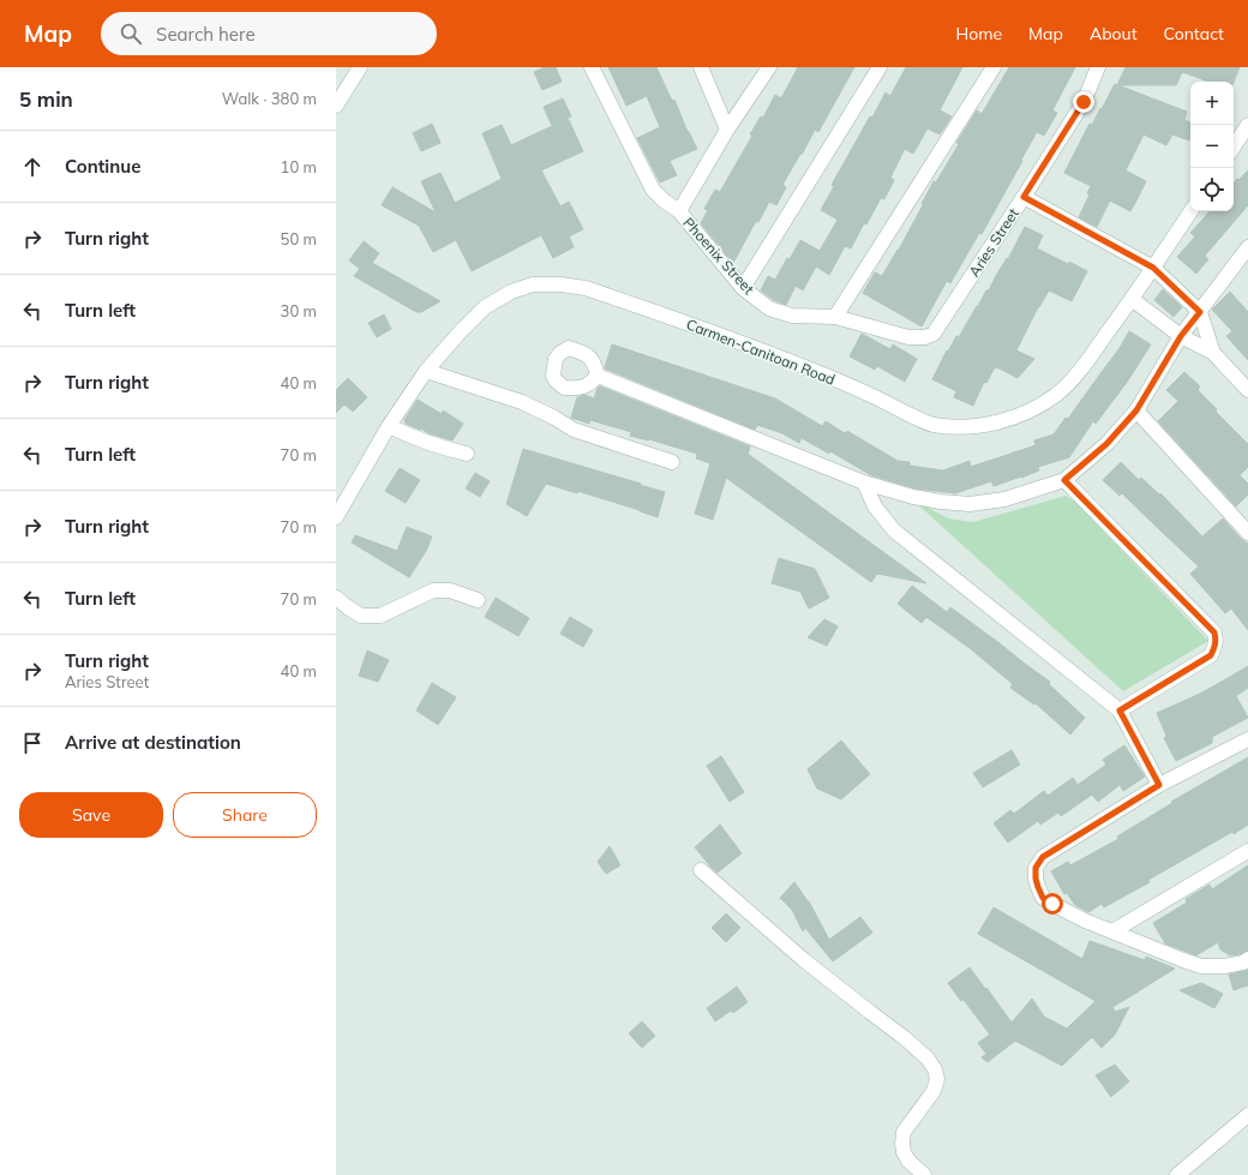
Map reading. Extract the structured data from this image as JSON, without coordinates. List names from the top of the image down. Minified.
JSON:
{"streets":{"street":["Aries Street","Phoenix Street","Carmen-Canitoan Road"]},"crossings":[["Aries Street","Phoenix Street"]],"page":{"header":"Map","search":"Search here","nav":["Home","Map","About","Contact"],"heading":["5 min","Walk · 380 m"],"map_buttons":["+","−"],"list":[["Continue","10 m"],["Turn right","50 m"],["Turn left","30 m"],["Turn right","40 m"],["Turn left","70 m"],["Turn right","70 m"],["Turn left","70 m"],["Turn right","Aries Street","40 m"],"Arrive at destination"],"buttons":["Save","Share"]}}
